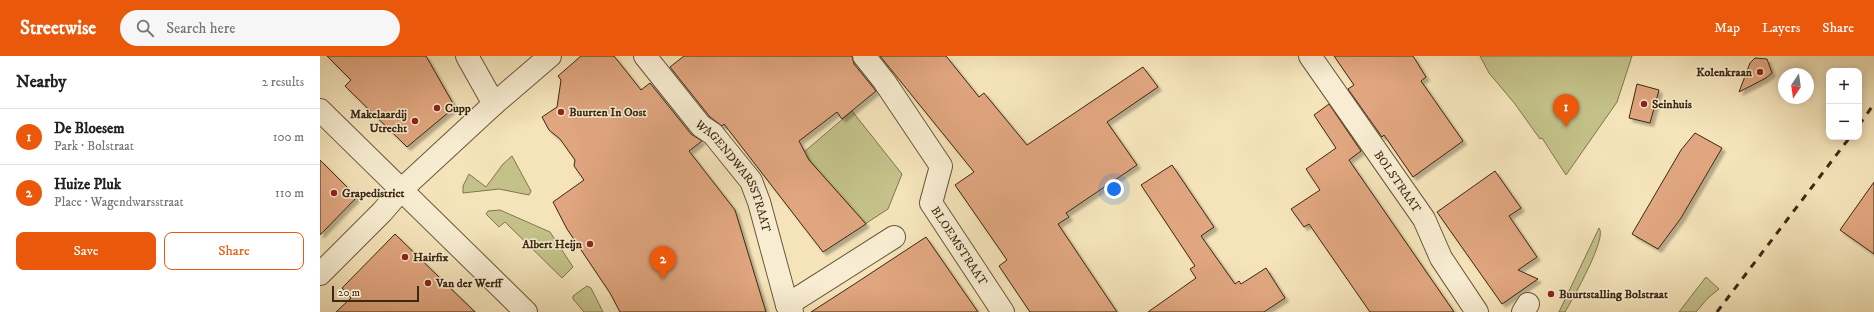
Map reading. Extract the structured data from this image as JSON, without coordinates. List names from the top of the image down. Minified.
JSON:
{"streets":{"street":["WAGENDWARSSTRAAT","BOLSTRAAT","BLOEMSTRAAT"]},"places":["Kolenkraan","Seinhuis","Cupp","Buurten In Oost","Makelaardij Utrecht","Grapedistrict","Albert Heijn","Hairfix","Van der Werff","Buurtstalling Bolstraat"],"scale_bar":"20 m","north":"bottom","page":{"header":"Streetwise","search":"Search here","nav":["Map","Layers","Share"],"heading":["Nearby","2 results"],"map_buttons":["+","−"],"pins":["1","2"],"list":[{"mark":"1","name":"De Bloesem","note":"Park · Bolstraat","value":"100 m"},{"mark":"2","name":"Huize Pluk","note":"Place · Wagendwarsstraat","value":"110 m"}],"buttons":["Save","Share"],"scale":"20 m"}}
